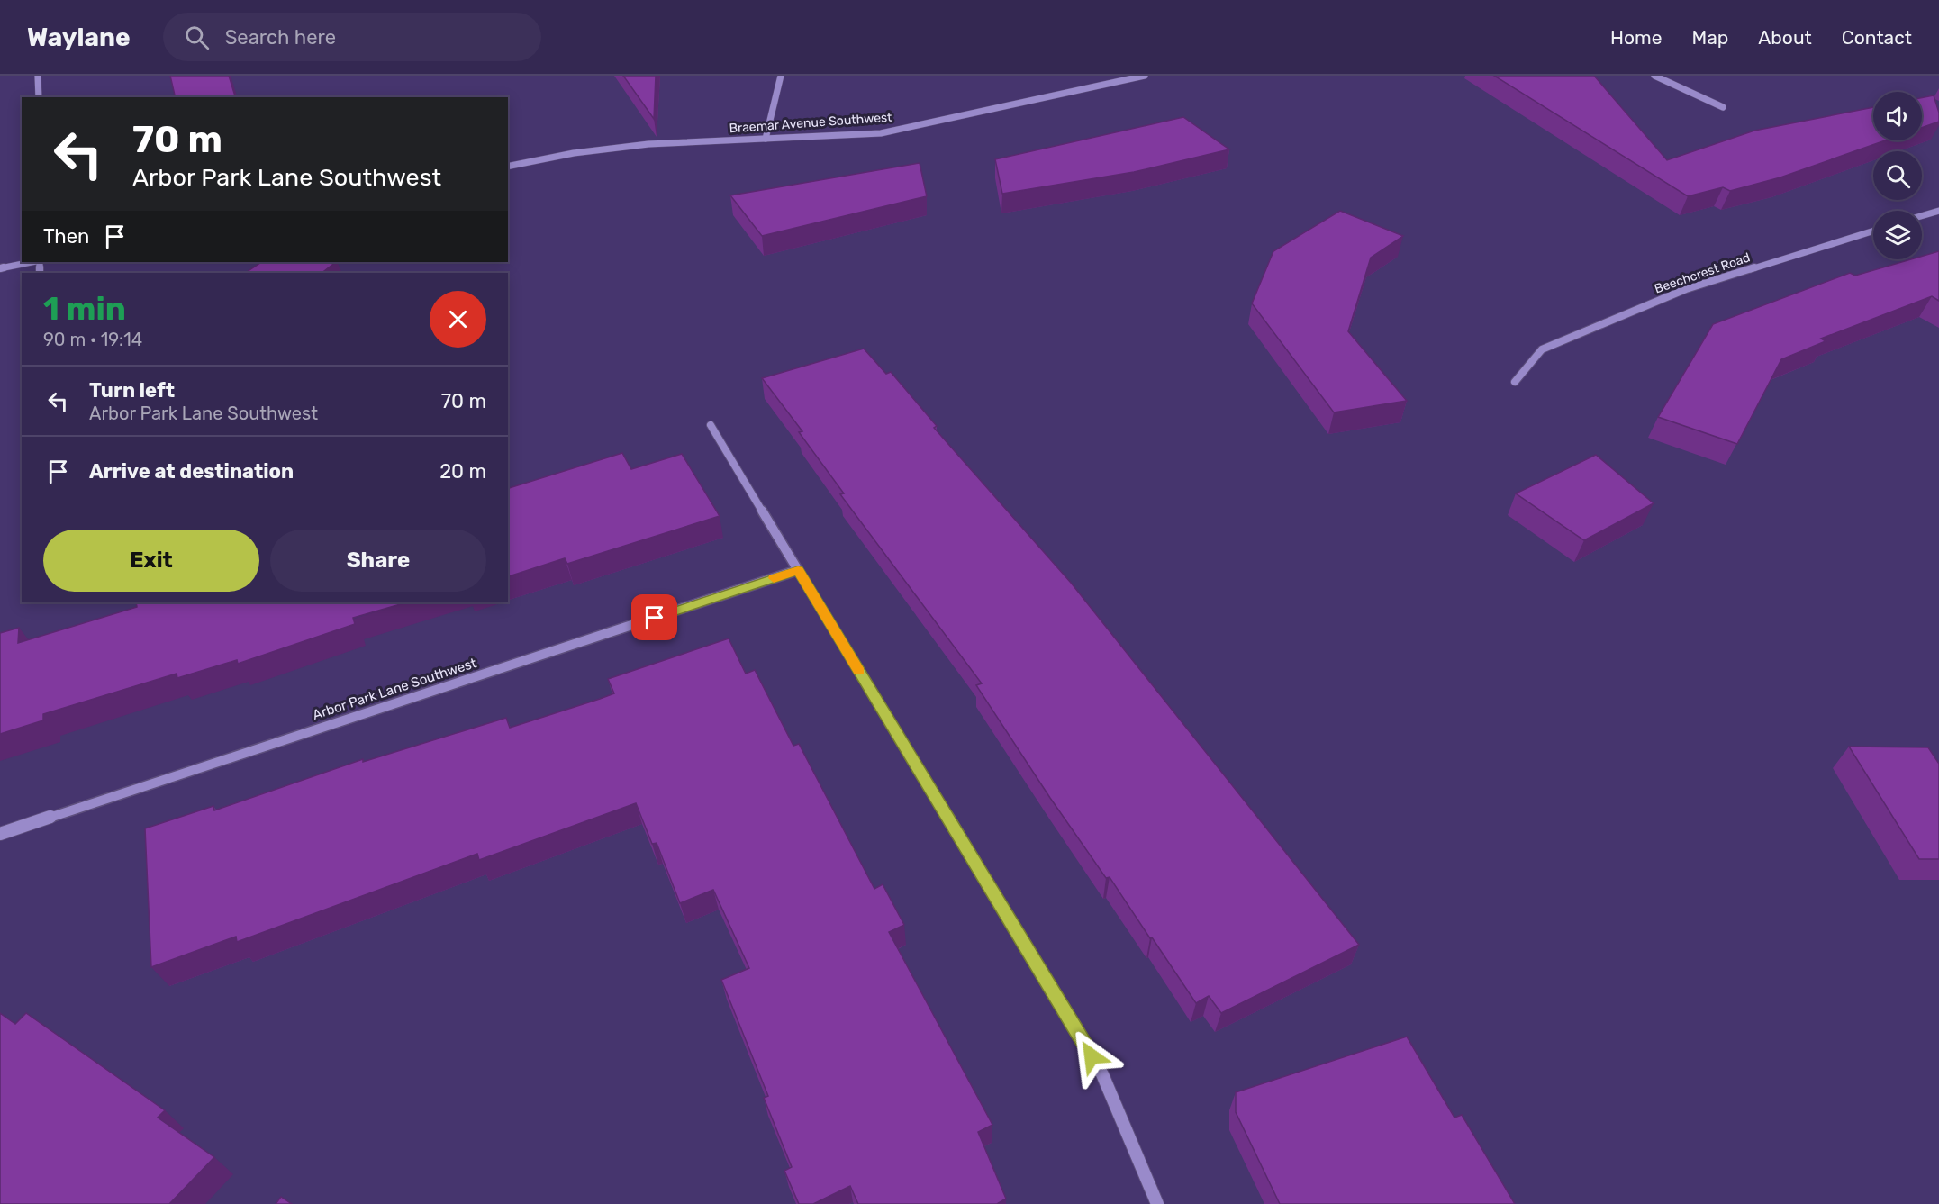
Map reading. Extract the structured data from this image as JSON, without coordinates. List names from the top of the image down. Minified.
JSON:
{"streets":{"street":["Braemar Avenue Southwest","Beechcrest Road","Arbor Park Lane Southwest"]},"page":{"header":"Waylane","search":"Search here","nav":["Home","Map","About","Contact"],"turn":["70 m","Arbor Park Lane Southwest"],"then":"Then","heading":["1 min","90 m · 19:14"],"list":[{"name":"Turn left","note":"Arbor Park Lane Southwest","value":"70 m"},{"name":"Arrive at destination","value":"20 m"}],"buttons":["Exit","Share"]}}
